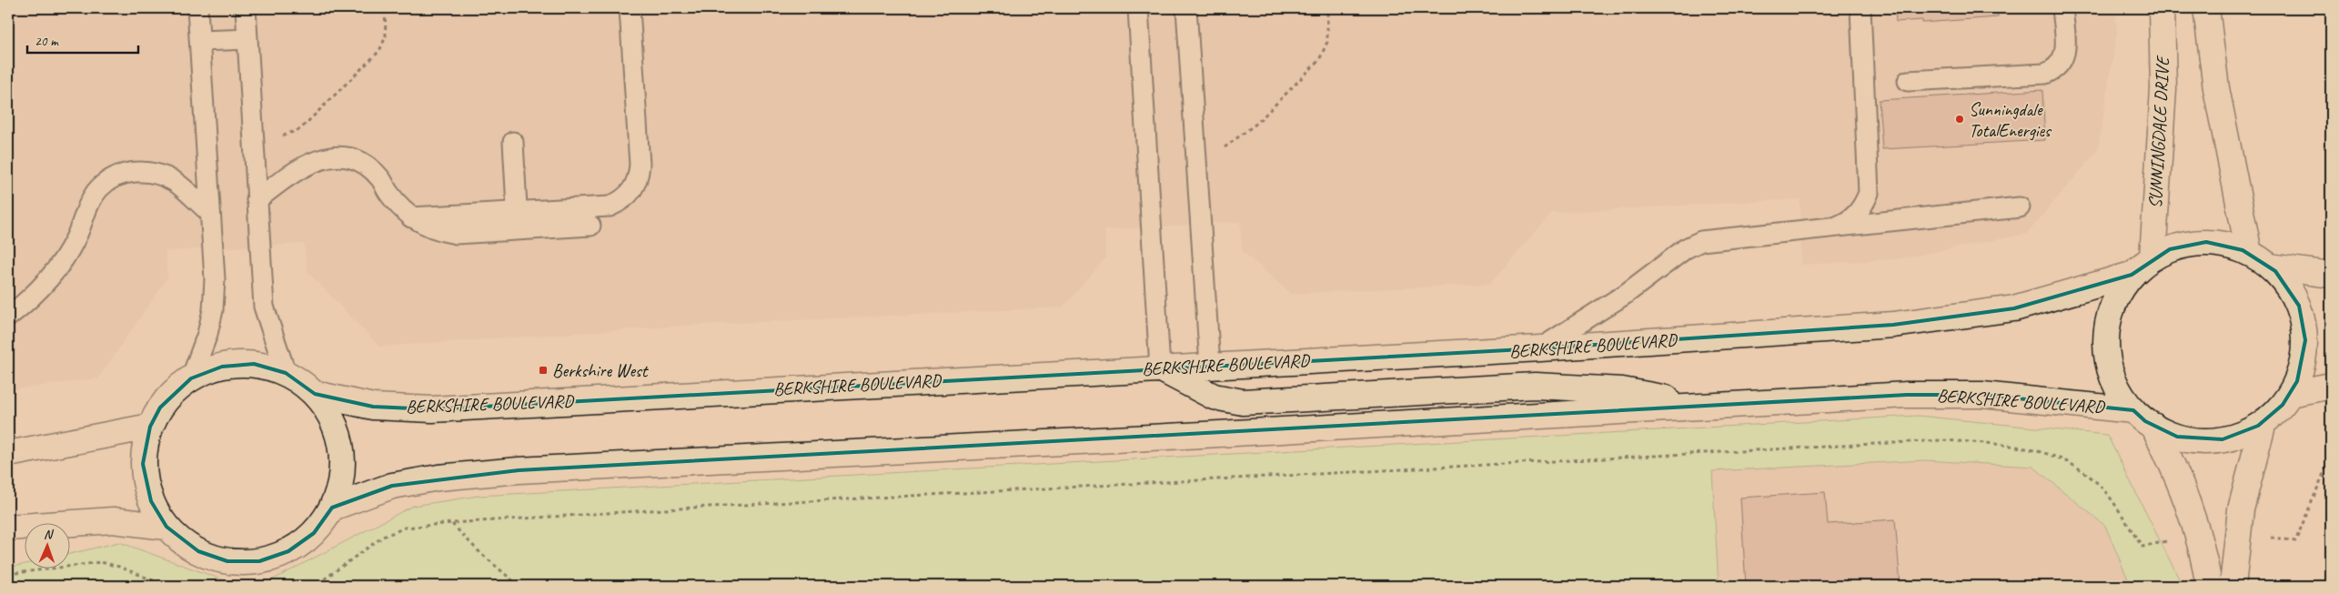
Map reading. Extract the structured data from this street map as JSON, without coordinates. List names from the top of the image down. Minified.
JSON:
{"streets":{"street":["SUNNINGDALE DRIVE","BERKSHIRE BOULEVARD"]},"places":{"other":["Sunningdale TotalEnergies"],"transit":["Berkshire West"]},"scale_bar":"20 m","north":"top"}
